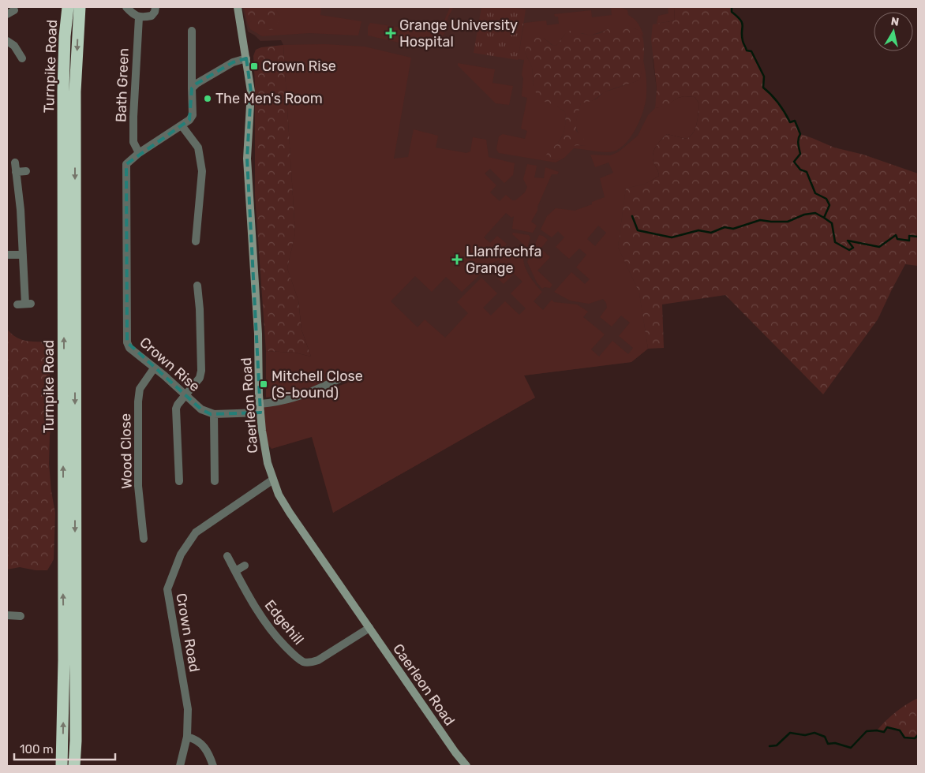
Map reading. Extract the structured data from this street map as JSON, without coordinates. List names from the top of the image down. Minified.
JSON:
{"streets":{"highway":["Turnpike Road"],"main road":["Caerleon Road"],"street":["Bath Green","Crown Rise","Wood Close","Edgehill","Crown Road"]},"crossings":[["Bath Green","Crown Rise"],["Crown Rise","Wood Close"],["Caerleon Road","Edgehill"],["Caerleon Road","Crown Road"]],"places":{"health":["Grange University Hospital","Llanfrechfa Grange"],"transit":["Crown Rise","Mitchell Close (S-bound)"],"other":["The Men's Room"]},"scale_bar":"100 m","north":"top"}
